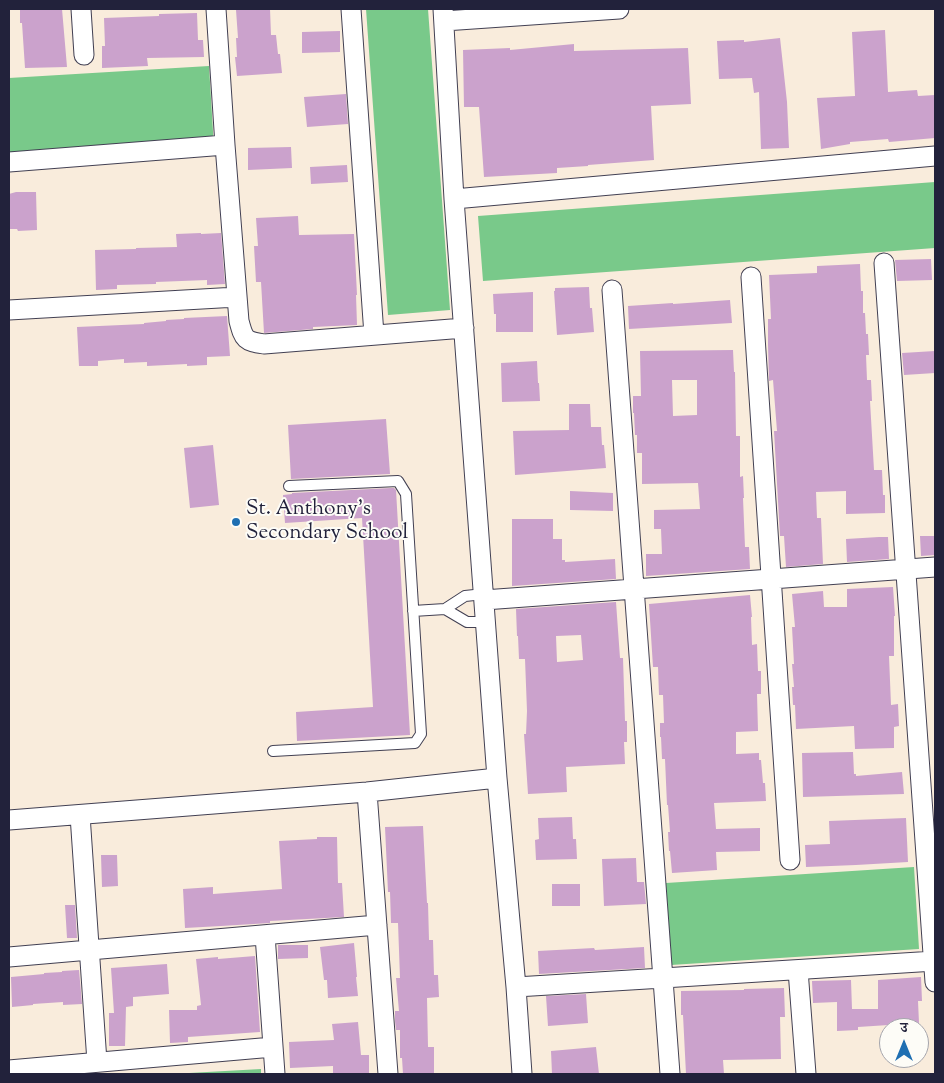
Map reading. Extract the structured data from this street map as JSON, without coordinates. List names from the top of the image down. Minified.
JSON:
{"places":["St. Anthony's Secondary School"],"north":"top"}
